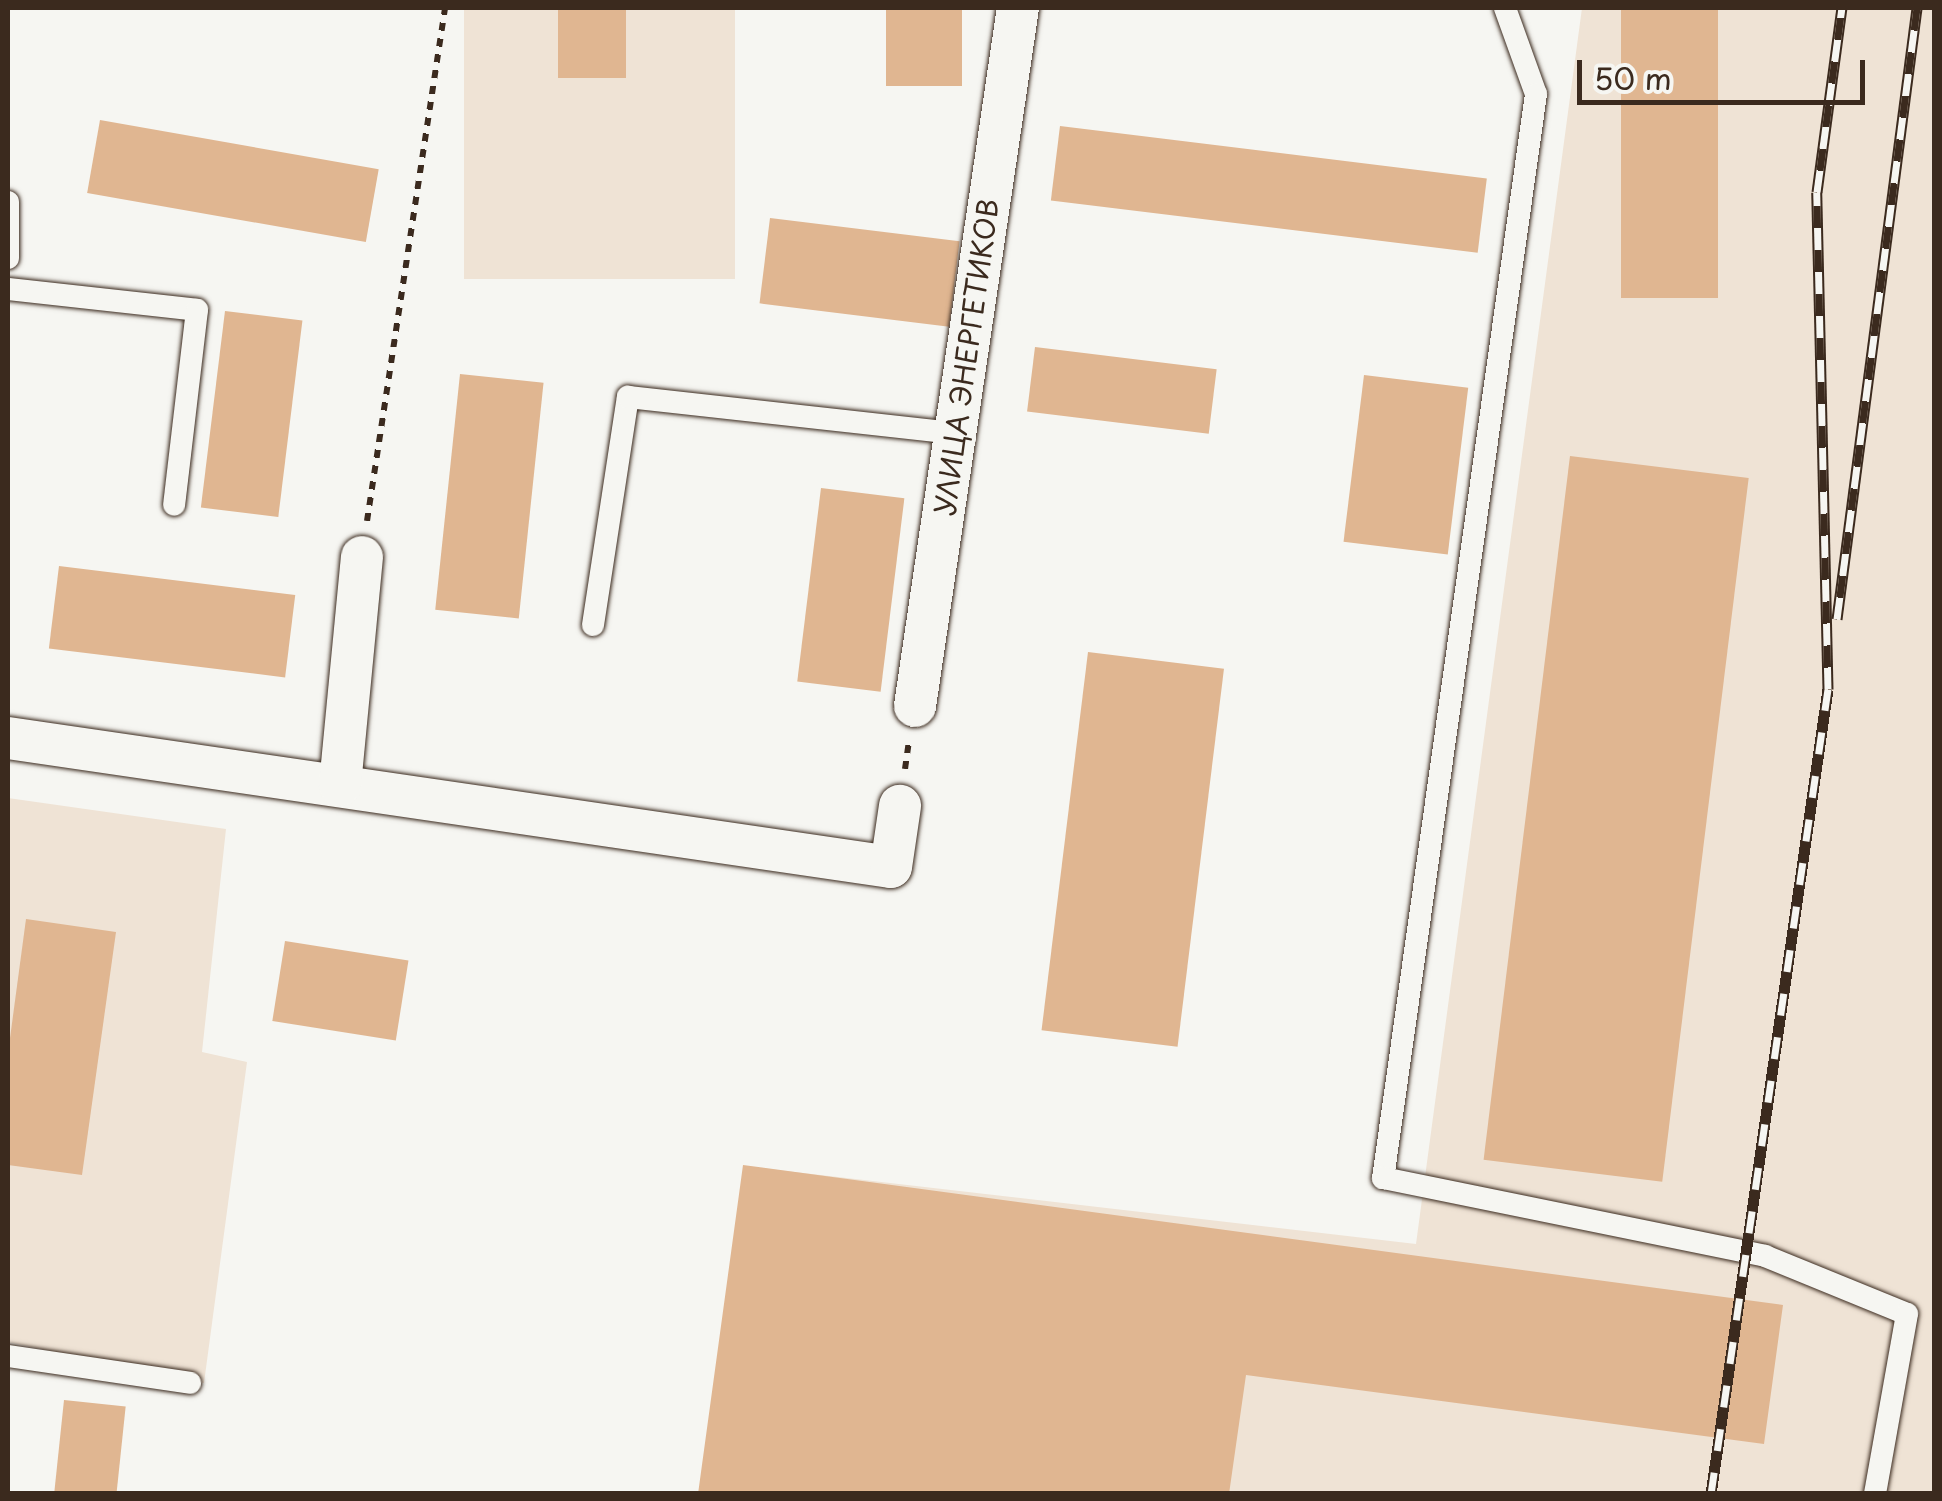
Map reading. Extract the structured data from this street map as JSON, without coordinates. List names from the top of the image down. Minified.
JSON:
{"streets":{"street":["УЛИЦА ЭНЕРГЕТИКОВ"]},"scale_bar":"50 m"}
